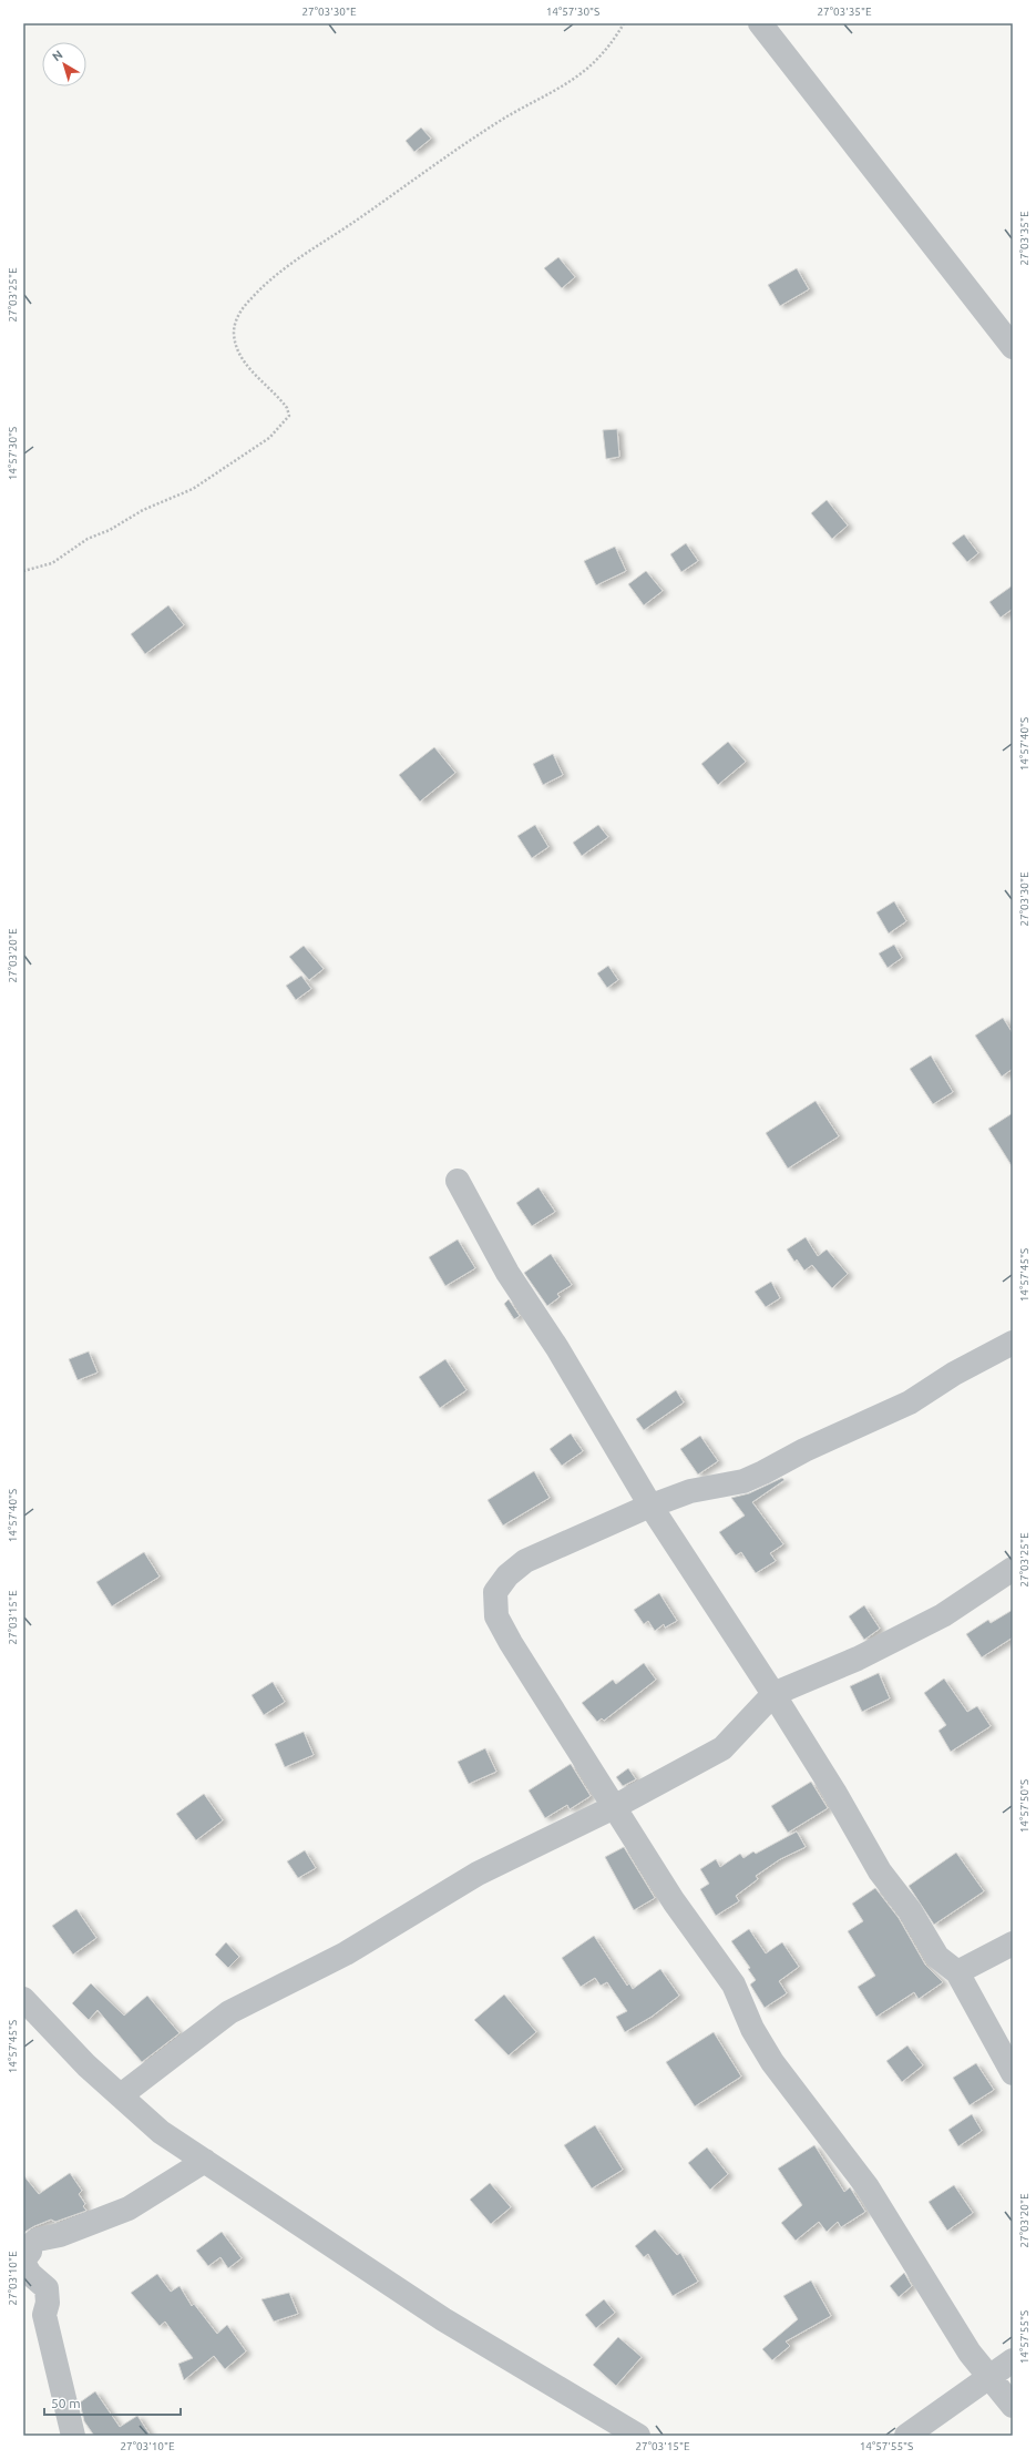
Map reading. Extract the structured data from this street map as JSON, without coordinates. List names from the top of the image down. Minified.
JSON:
{"scale_bar":"50 m","north":"top left","coordinates":["27°03'30\"E","14°57'30\"S","27°03'35\"E","27°03'25\"E","14°57'40\"S","27°03'20\"E","14°57'45\"S","27°03'15\"E","14°57'50\"S","27°03'10\"E","14°57'55\"S"]}
